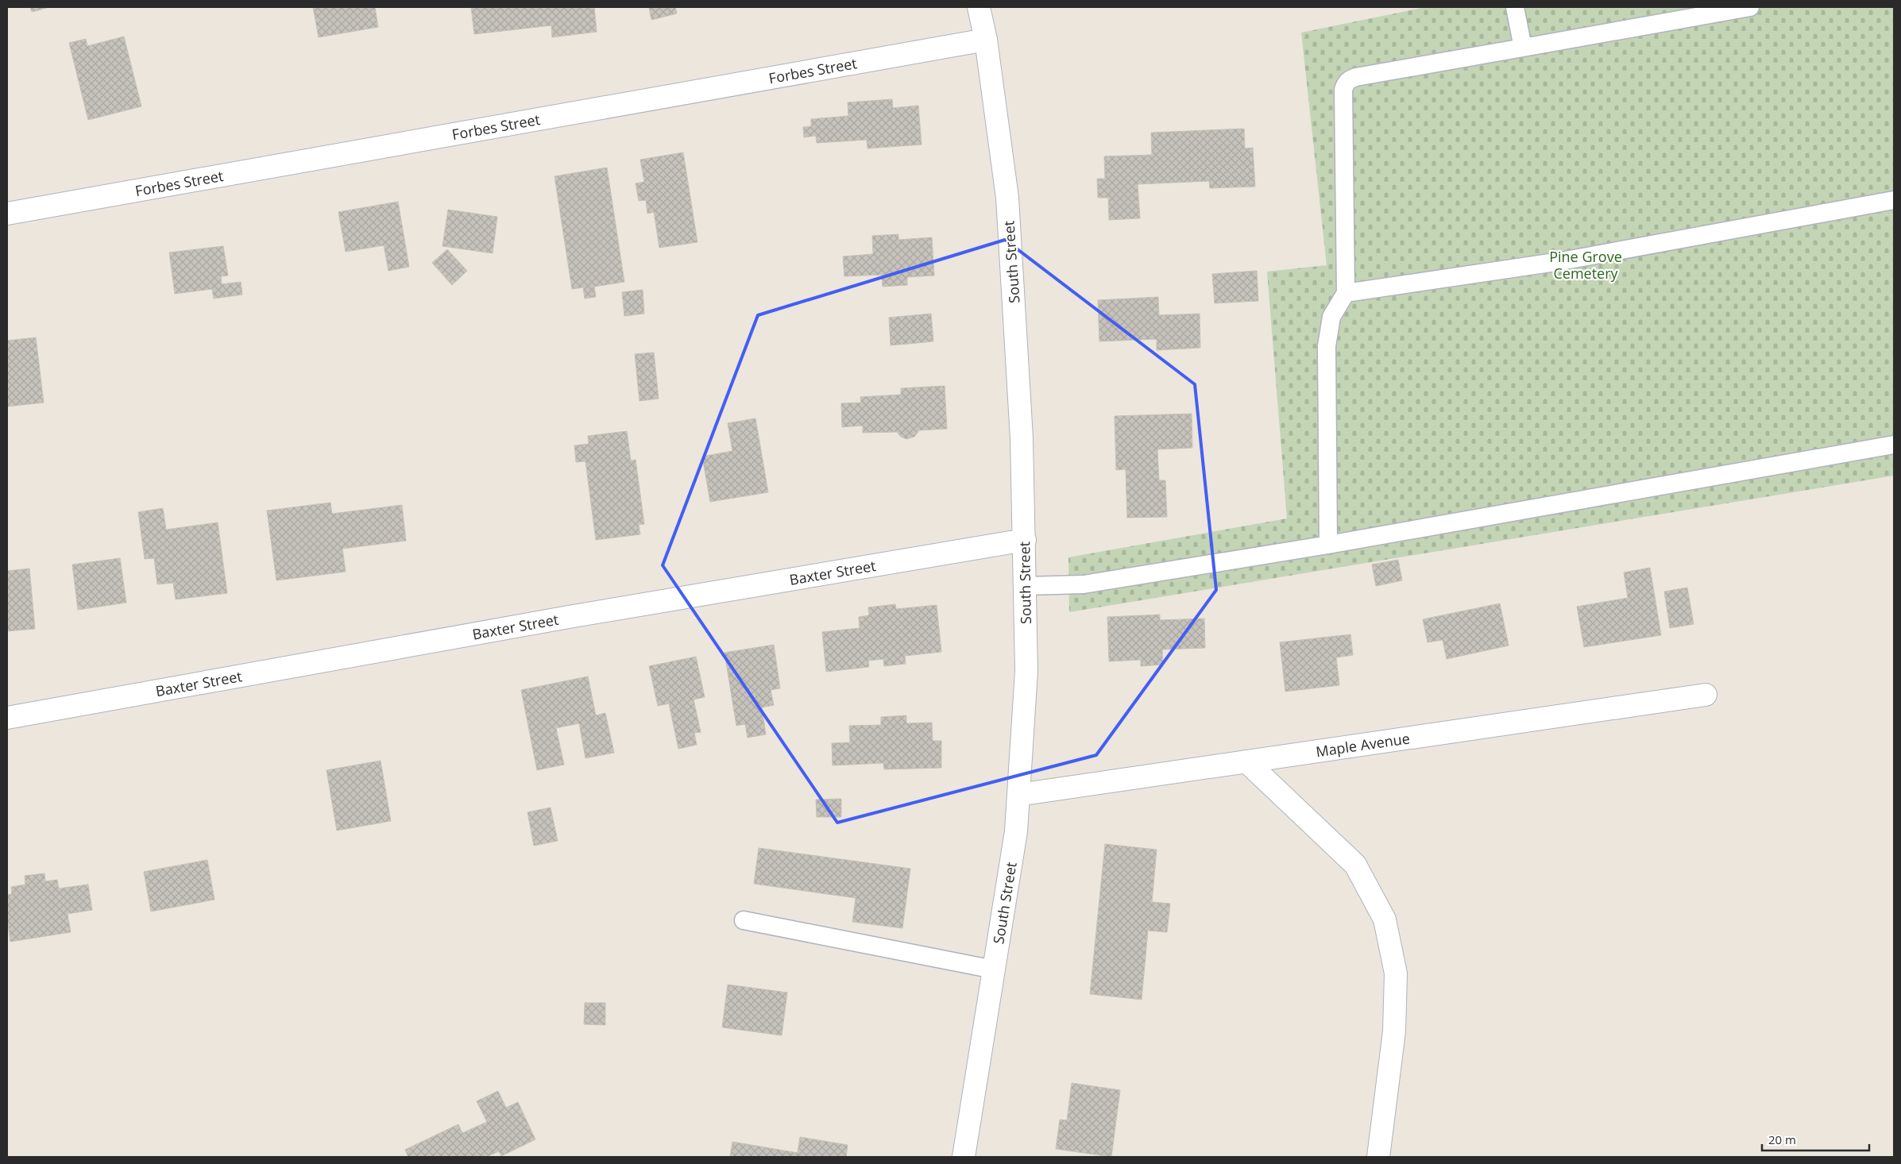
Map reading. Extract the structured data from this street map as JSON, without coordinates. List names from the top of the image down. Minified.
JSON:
{"streets":{"street":["Forbes Street","South Street","Baxter Street","Maple Avenue"]},"crossings":[["Forbes Street","South Street"],["South Street","Baxter Street"],["South Street","Maple Avenue"]],"parks":["Pine Grove Cemetery"],"scale_bar":"20 m"}
